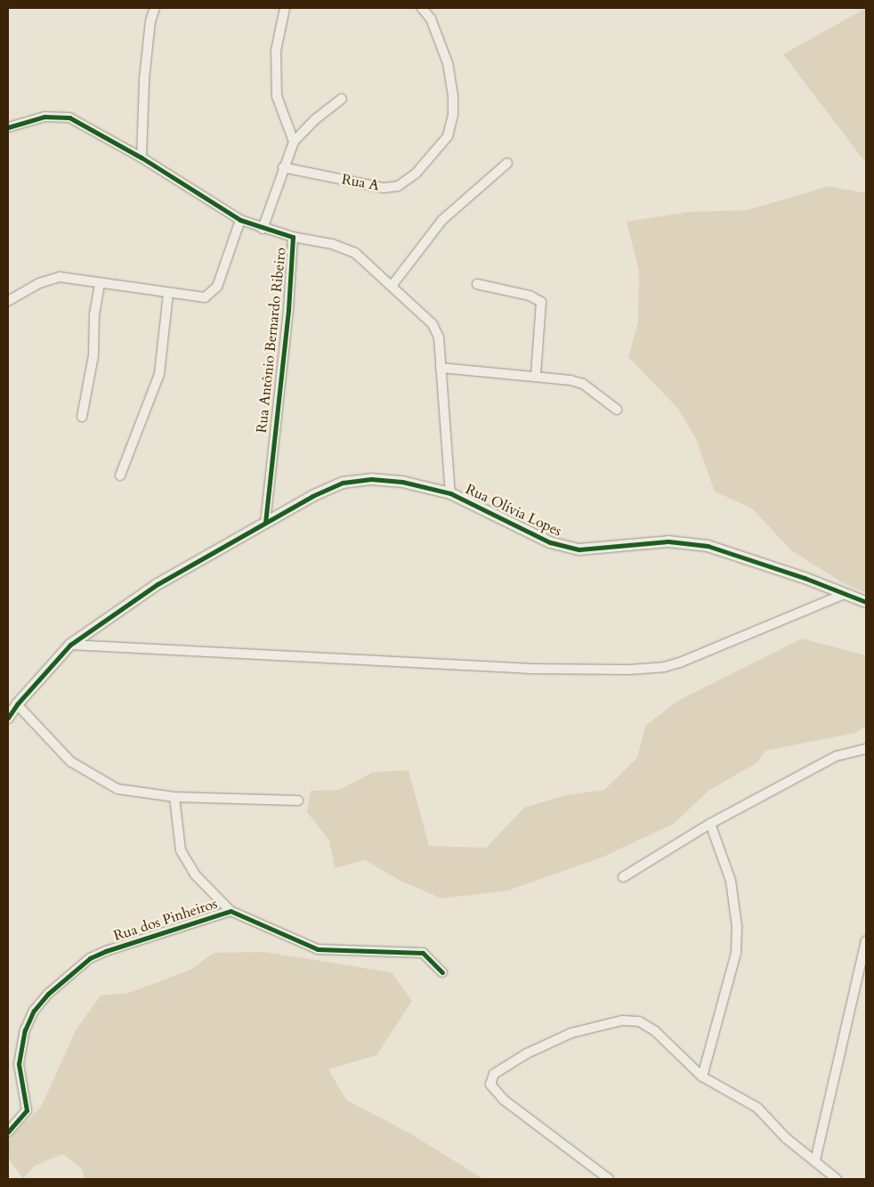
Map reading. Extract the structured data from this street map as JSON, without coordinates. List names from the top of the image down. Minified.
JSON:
{"streets":{"street":["Rua A","Rua Antônio Bernardo Ribeiro","Rua Olívia Lopes","Rua dos Pinheiros"]},"crossings":[["Rua Antônio Bernardo Ribeiro","Rua Olívia Lopes"]]}
